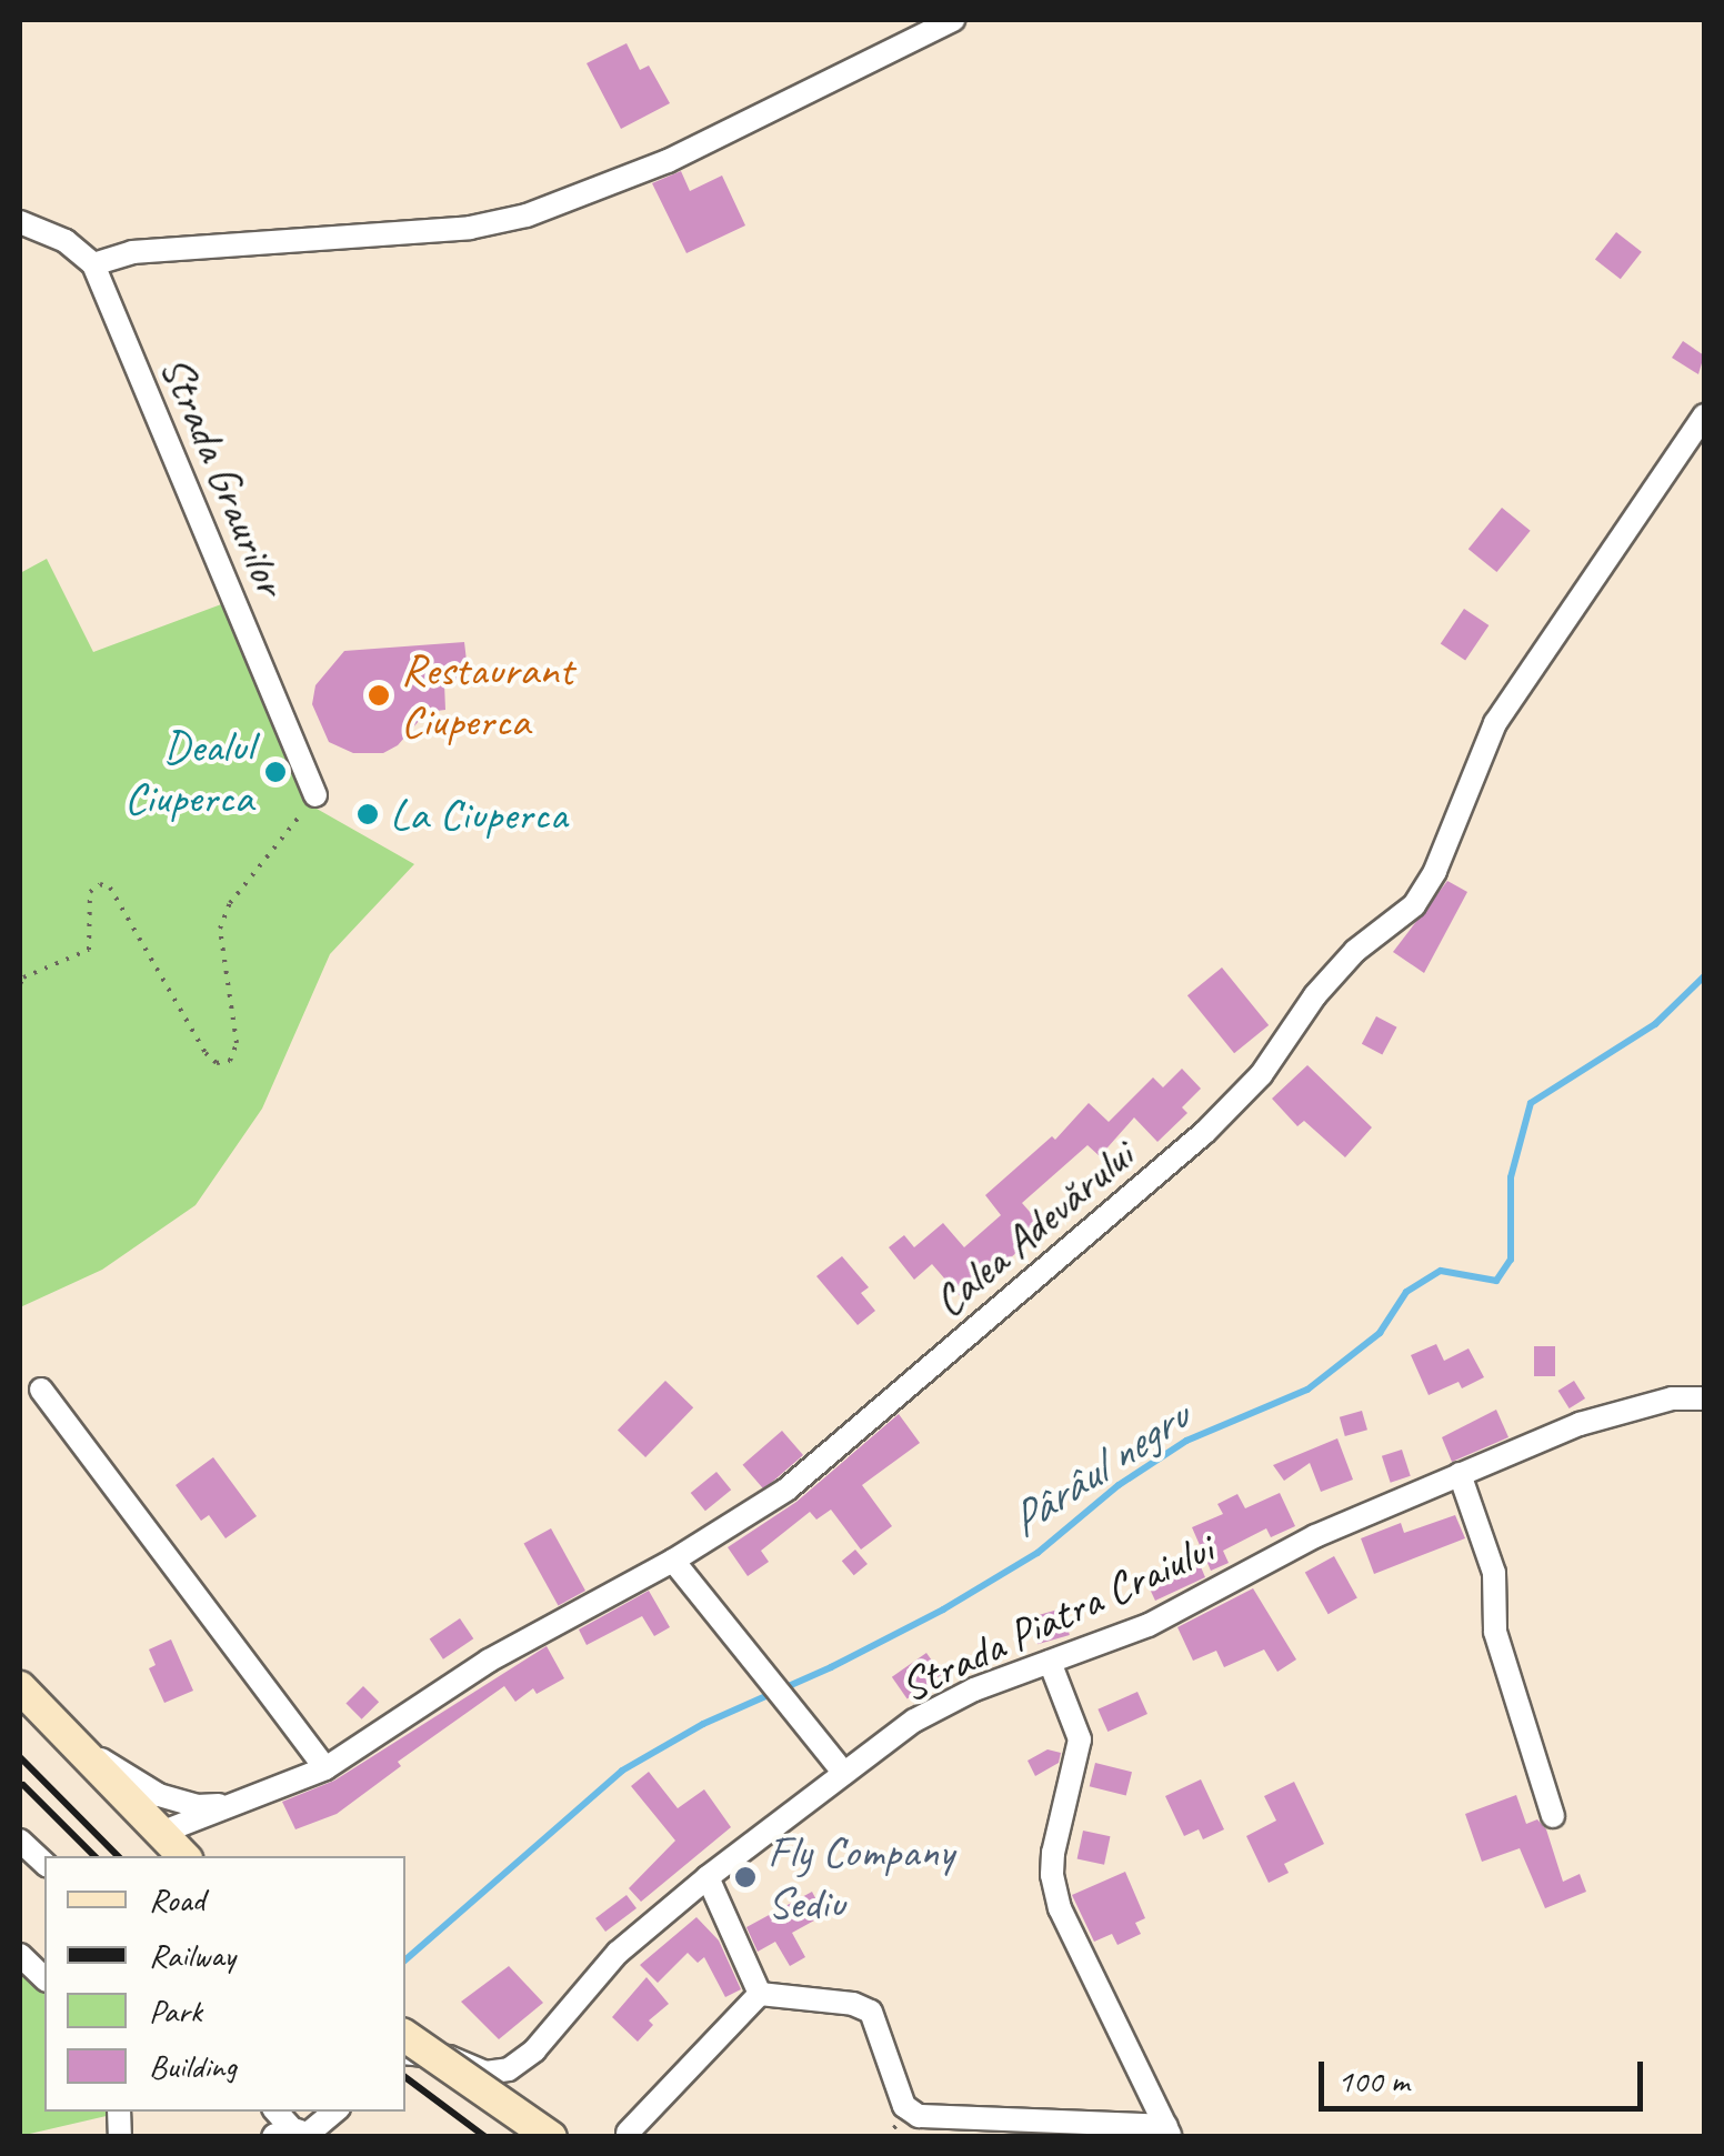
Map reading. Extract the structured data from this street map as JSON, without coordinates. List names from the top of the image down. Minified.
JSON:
{"streets":{"street":["Strada Graurilor","Calea Adevărului","Strada Piatra Craiului"]},"water":["Pârâul negru"],"places":["Restaurant Ciuperca","Dealul Ciuperca","La Ciuperca","Fly Company Sediu"],"legend":["Road","Railway","Park","Building"],"scale_bar":"100 m"}
